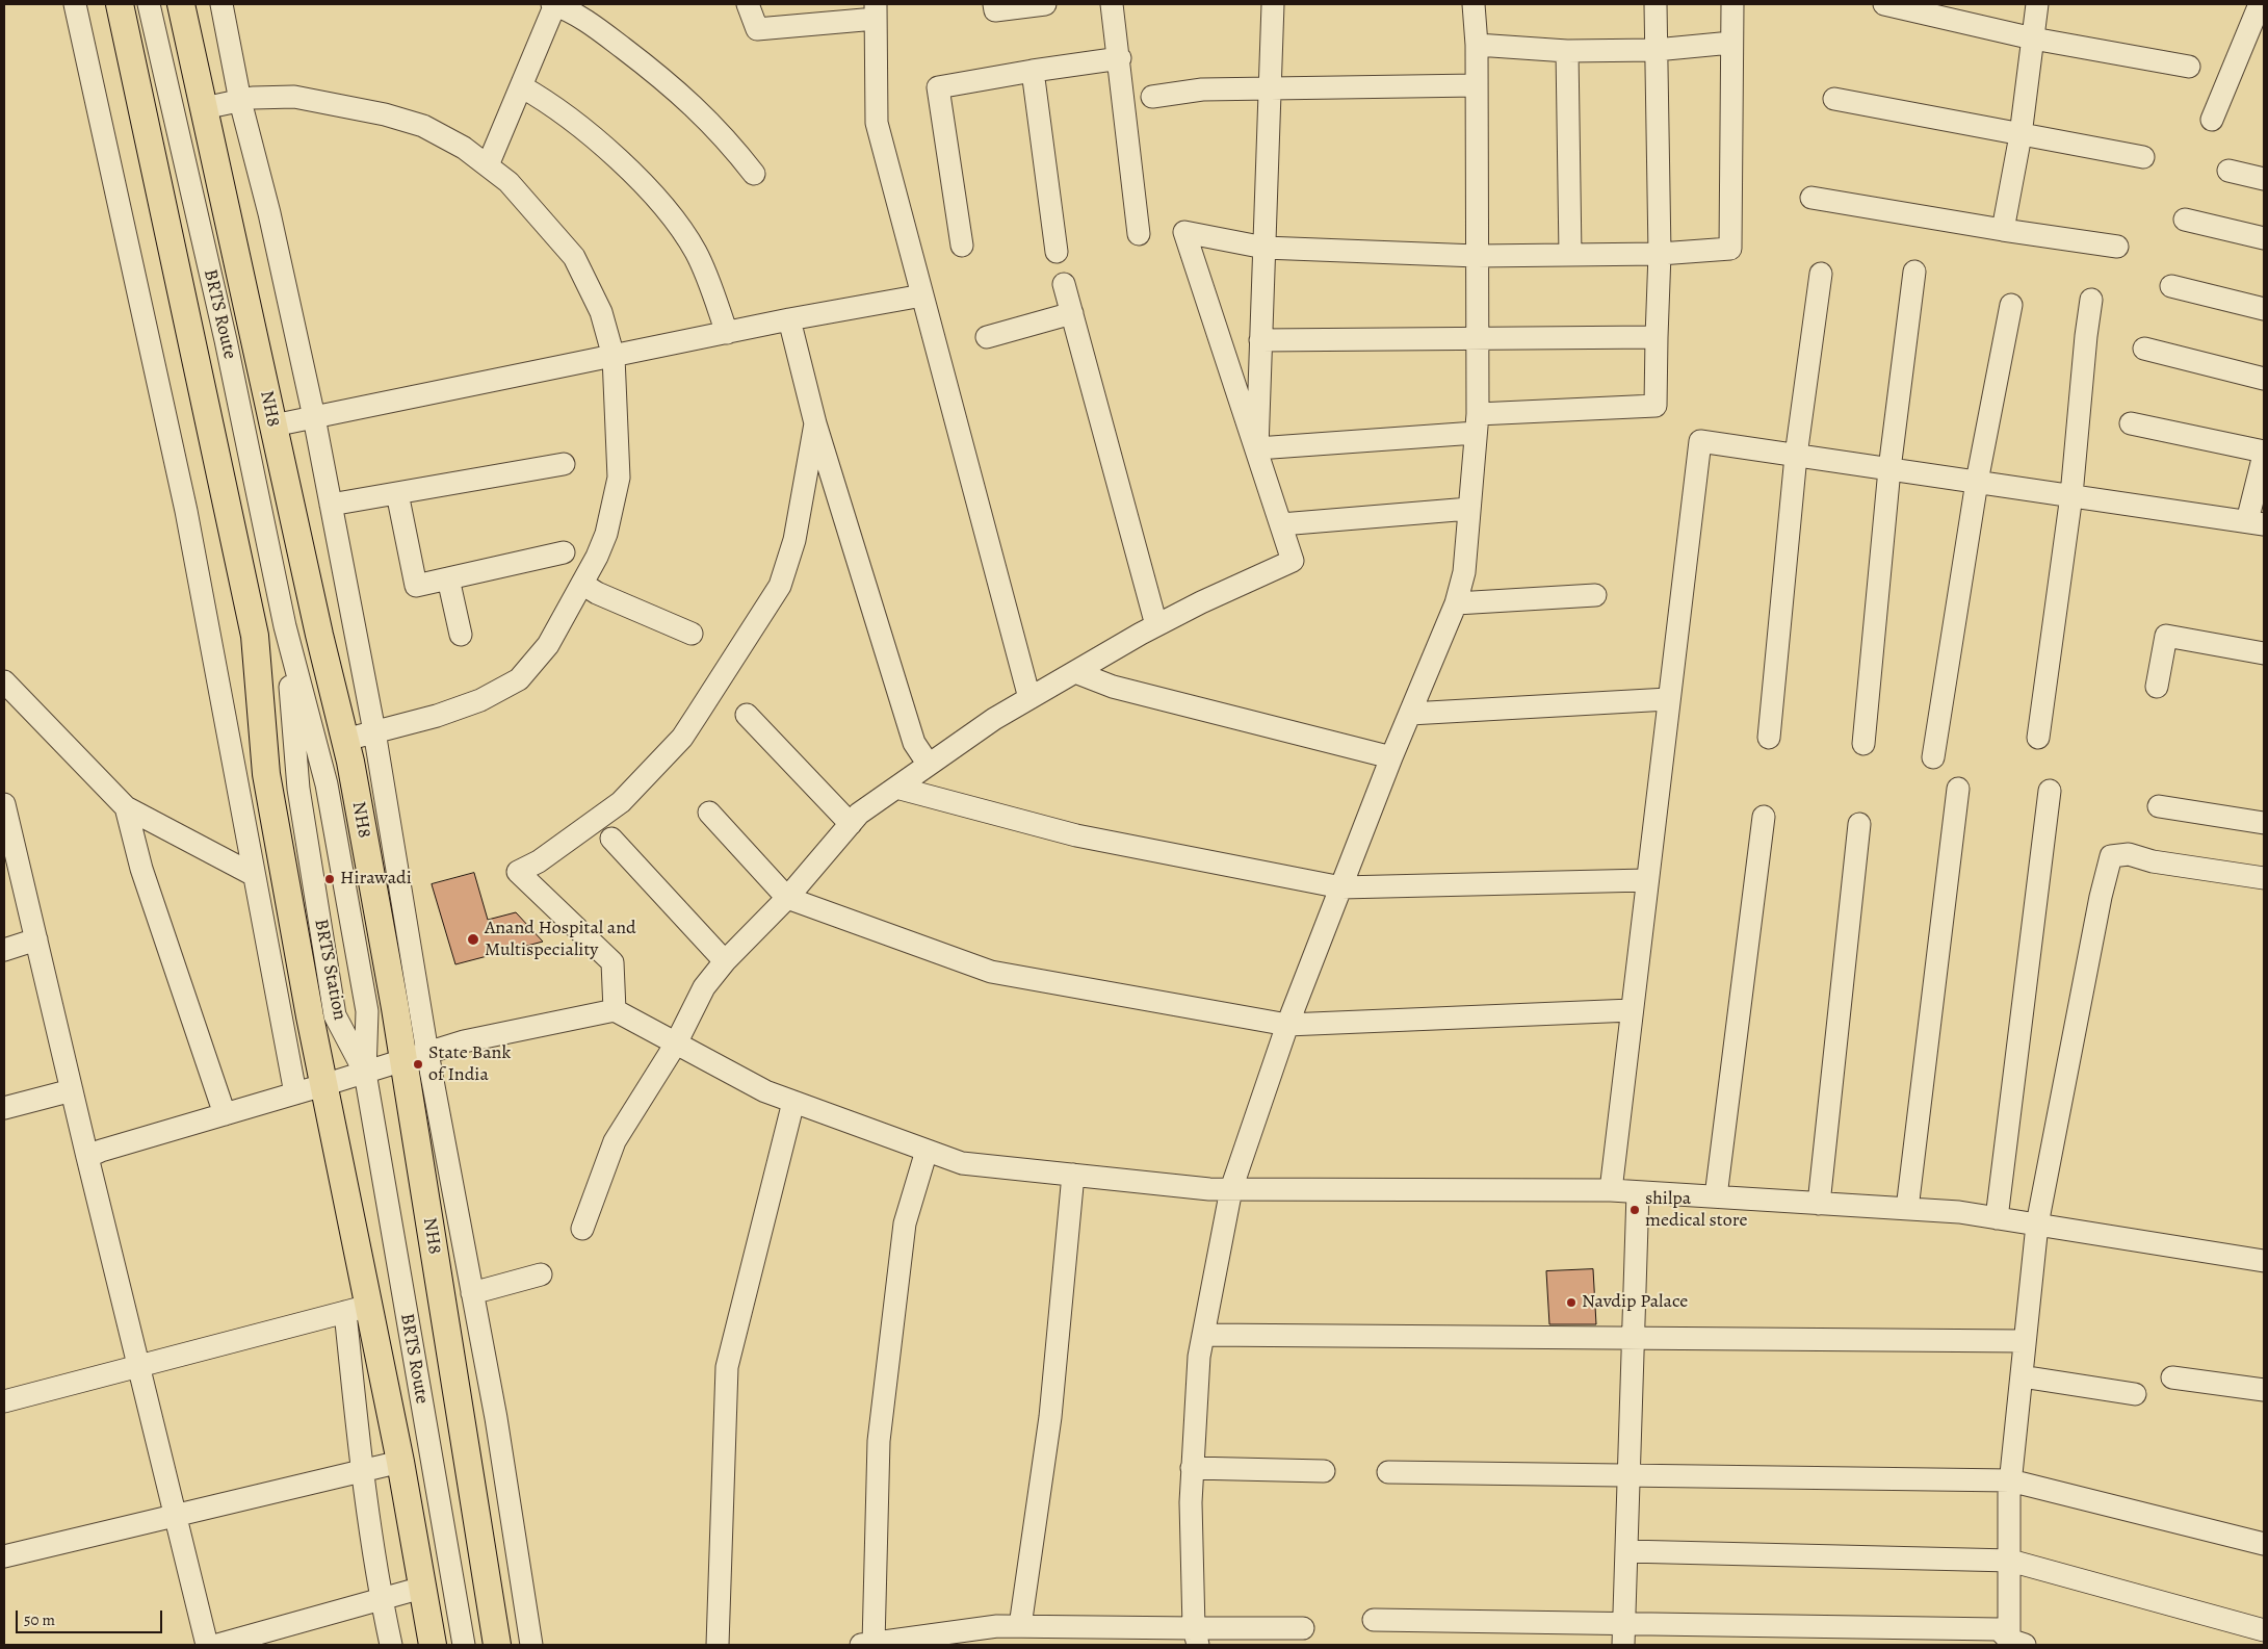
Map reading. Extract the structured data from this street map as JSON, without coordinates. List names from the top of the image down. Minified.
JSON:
{"streets":{"main road":["NH8"],"street":["BRTS Route","BRTS Station"]},"crossings":[["BRTS Route","BRTS Station"]],"places":["Hirawadi","Anand Hospital and Multispeciality","State Bank of India","shilpa medical store","Navdip Palace"],"scale_bar":"50 m"}
